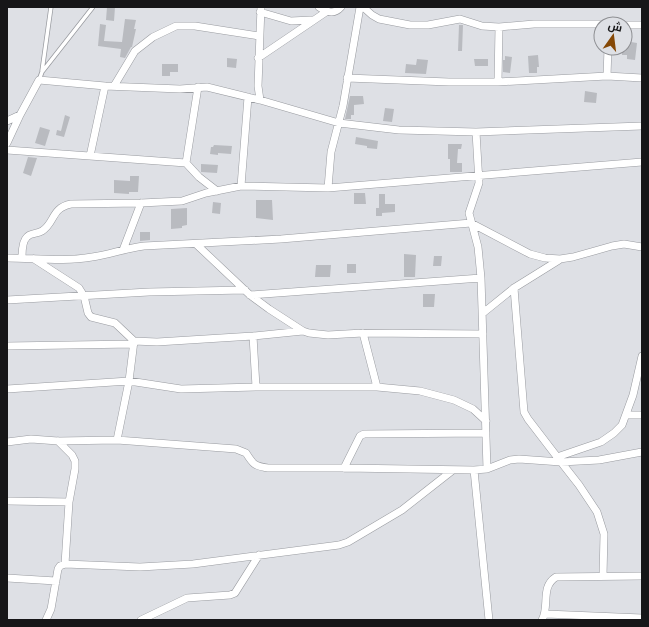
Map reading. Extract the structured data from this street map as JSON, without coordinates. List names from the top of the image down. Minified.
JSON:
{"north":"top"}
